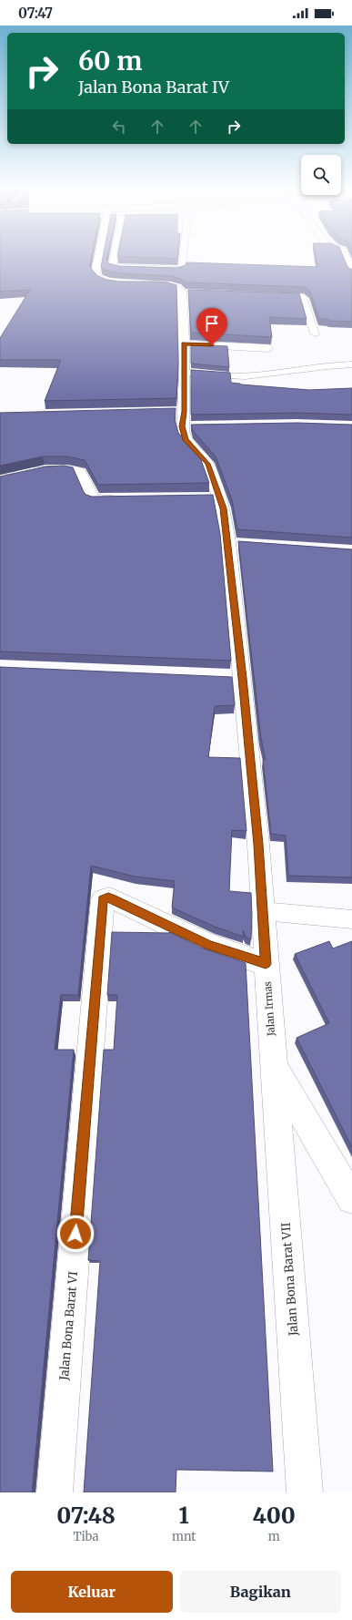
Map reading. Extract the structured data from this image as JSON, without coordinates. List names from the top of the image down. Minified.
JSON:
{"streets":{"street":["Jalan Irmas","Jalan Bona Barat VII","Jalan Bona Barat VI"]},"crossings":[["Jalan Irmas","Jalan Bona Barat VII"],["Jalan Irmas","Jalan Bona Barat VI"]],"page":{"status":"07:47","turn":["60 m","Jalan Bona Barat IV"],"eta":["07:48","Tiba","1","mnt","400","m"],"buttons":["Keluar","Bagikan"]}}
